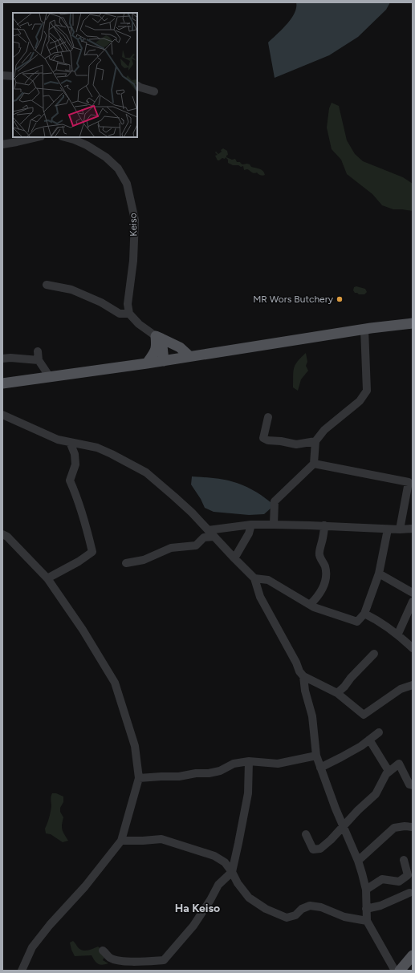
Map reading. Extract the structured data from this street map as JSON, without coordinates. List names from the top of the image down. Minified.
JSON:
{"streets":{"street":["Keiso"]},"districts":["Ha Keiso"],"places":["MR Wors Butchery"]}
